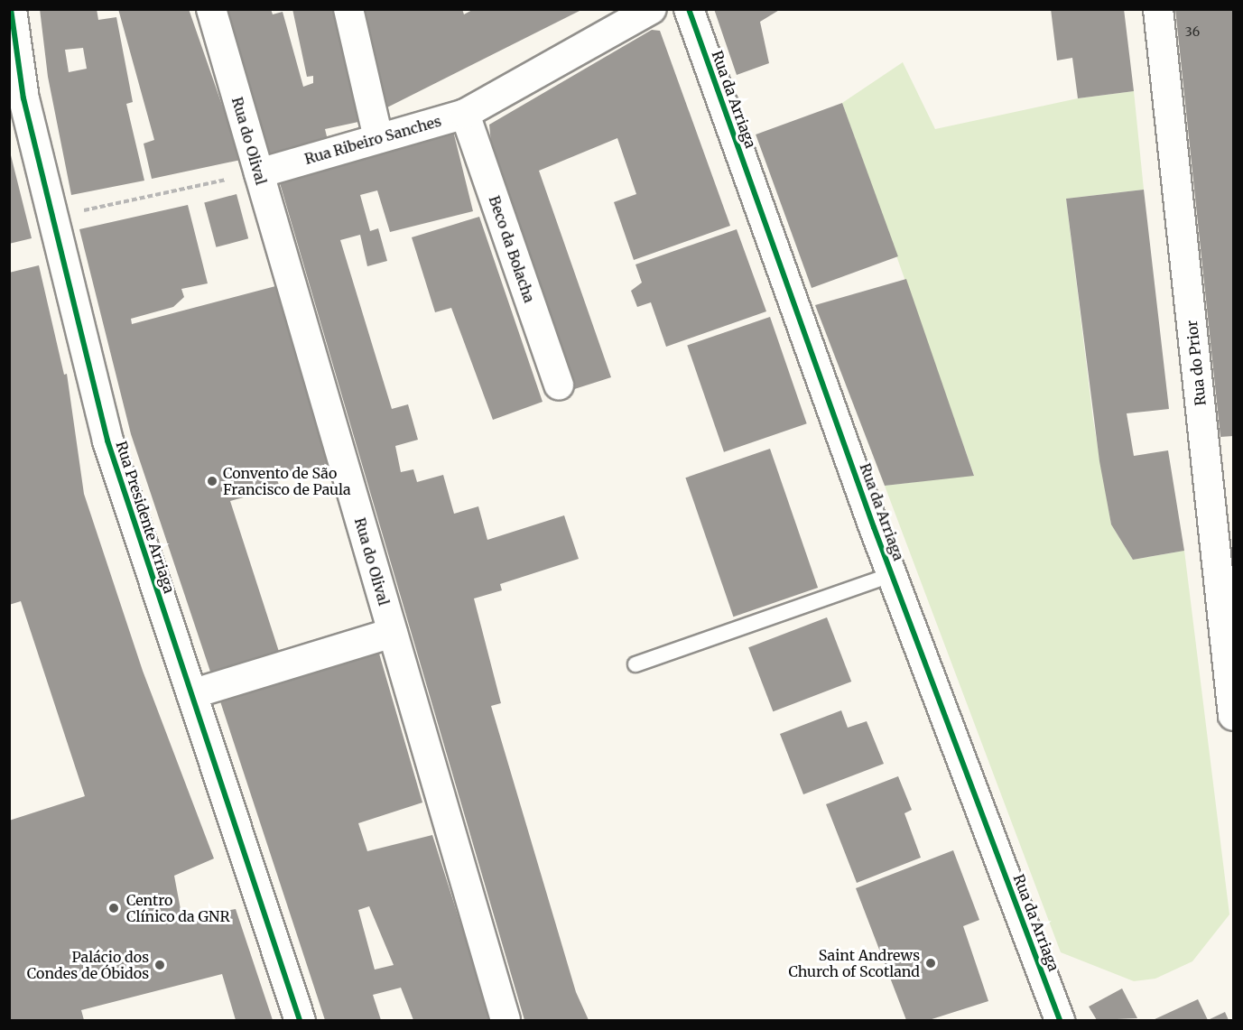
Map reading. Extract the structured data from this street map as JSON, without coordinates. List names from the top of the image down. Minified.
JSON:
{"streets":{"street":["Rua da Arriaga","Rua Ribeiro Sanches","Rua do Olival","Beco da Bolacha","Rua do Prior","Rua Presidente Arriaga"]},"crossings":[["Rua Ribeiro Sanches","Rua do Olival"],["Rua Ribeiro Sanches","Beco da Bolacha"]],"places":["Convento de São Francisco de Paula","Centro Clínico da GNR","Saint Andrews Church of Scotland","Palácio dos Condes de Óbidos"],"house_numbers":["36"]}
